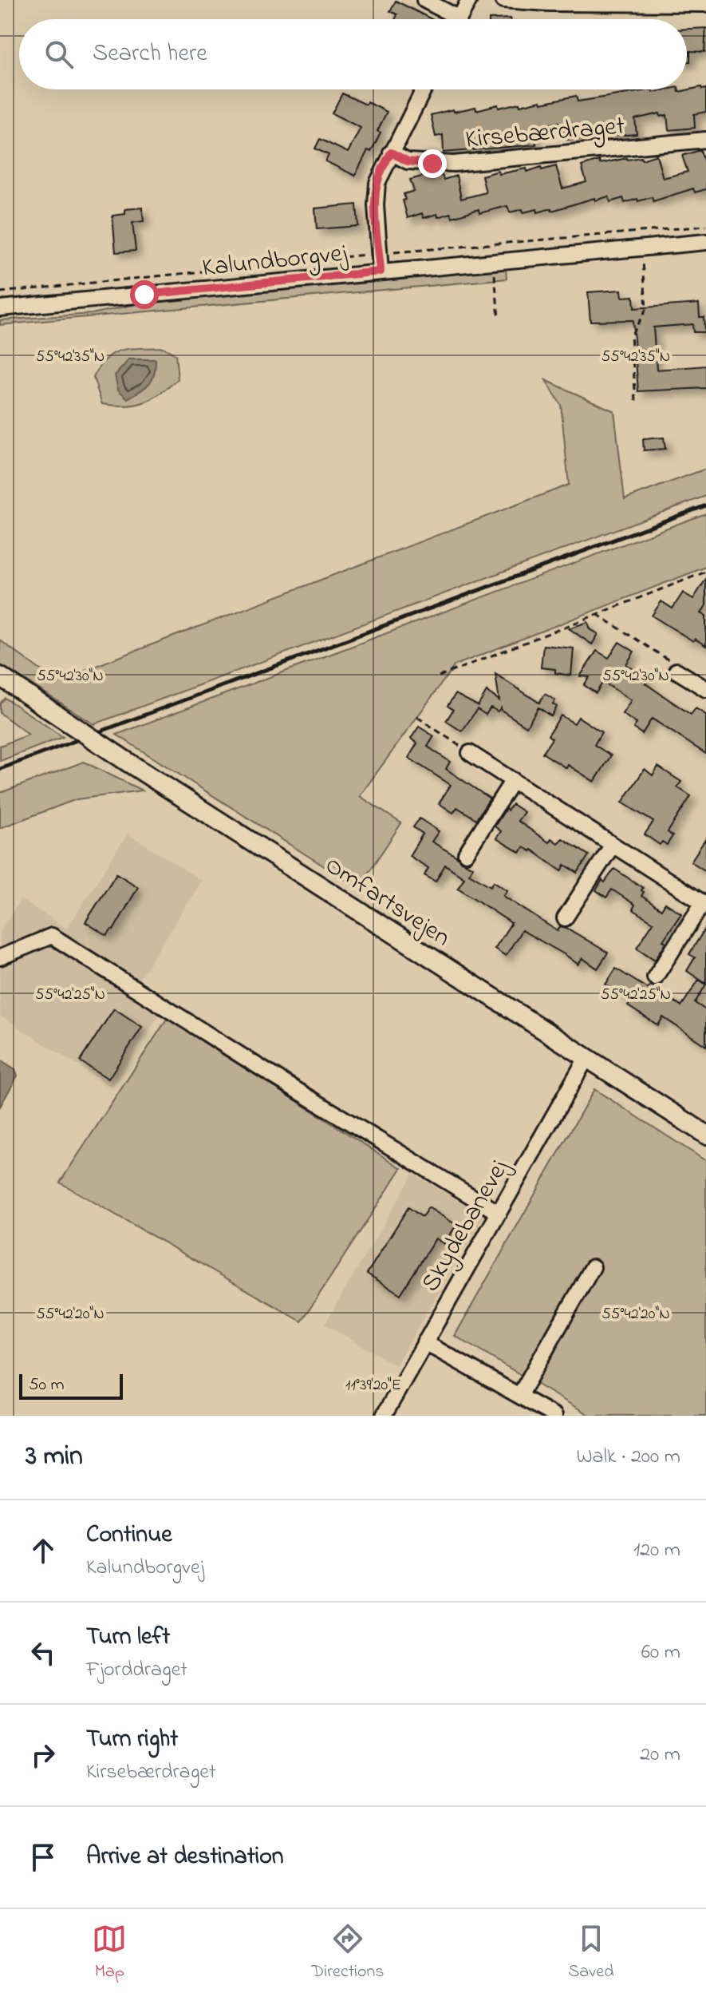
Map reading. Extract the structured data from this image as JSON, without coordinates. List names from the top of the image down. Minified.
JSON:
{"streets":{"main road":["Omfartsvejen"],"street":["Kirsebærdraget","Kalundborgvej","Skydebanevej"]},"crossings":[["Omfartsvejen","Skydebanevej"]],"scale_bar":"50 m","page":{"search":"Search here","scale":"50 m","heading":["3 min","Walk · 200 m"],"list":[["Continue","Kalundborgvej","120 m"],["Turn left","Fjorddraget","60 m"],["Turn right","Kirsebærdraget","20 m"],"Arrive at destination"],"nav":["Map","Directions","Saved"]},"coordinates":["55°42'35\"N","55°42'30\"N","55°42'25\"N","55°42'20\"N","11°39'20\"E"]}
